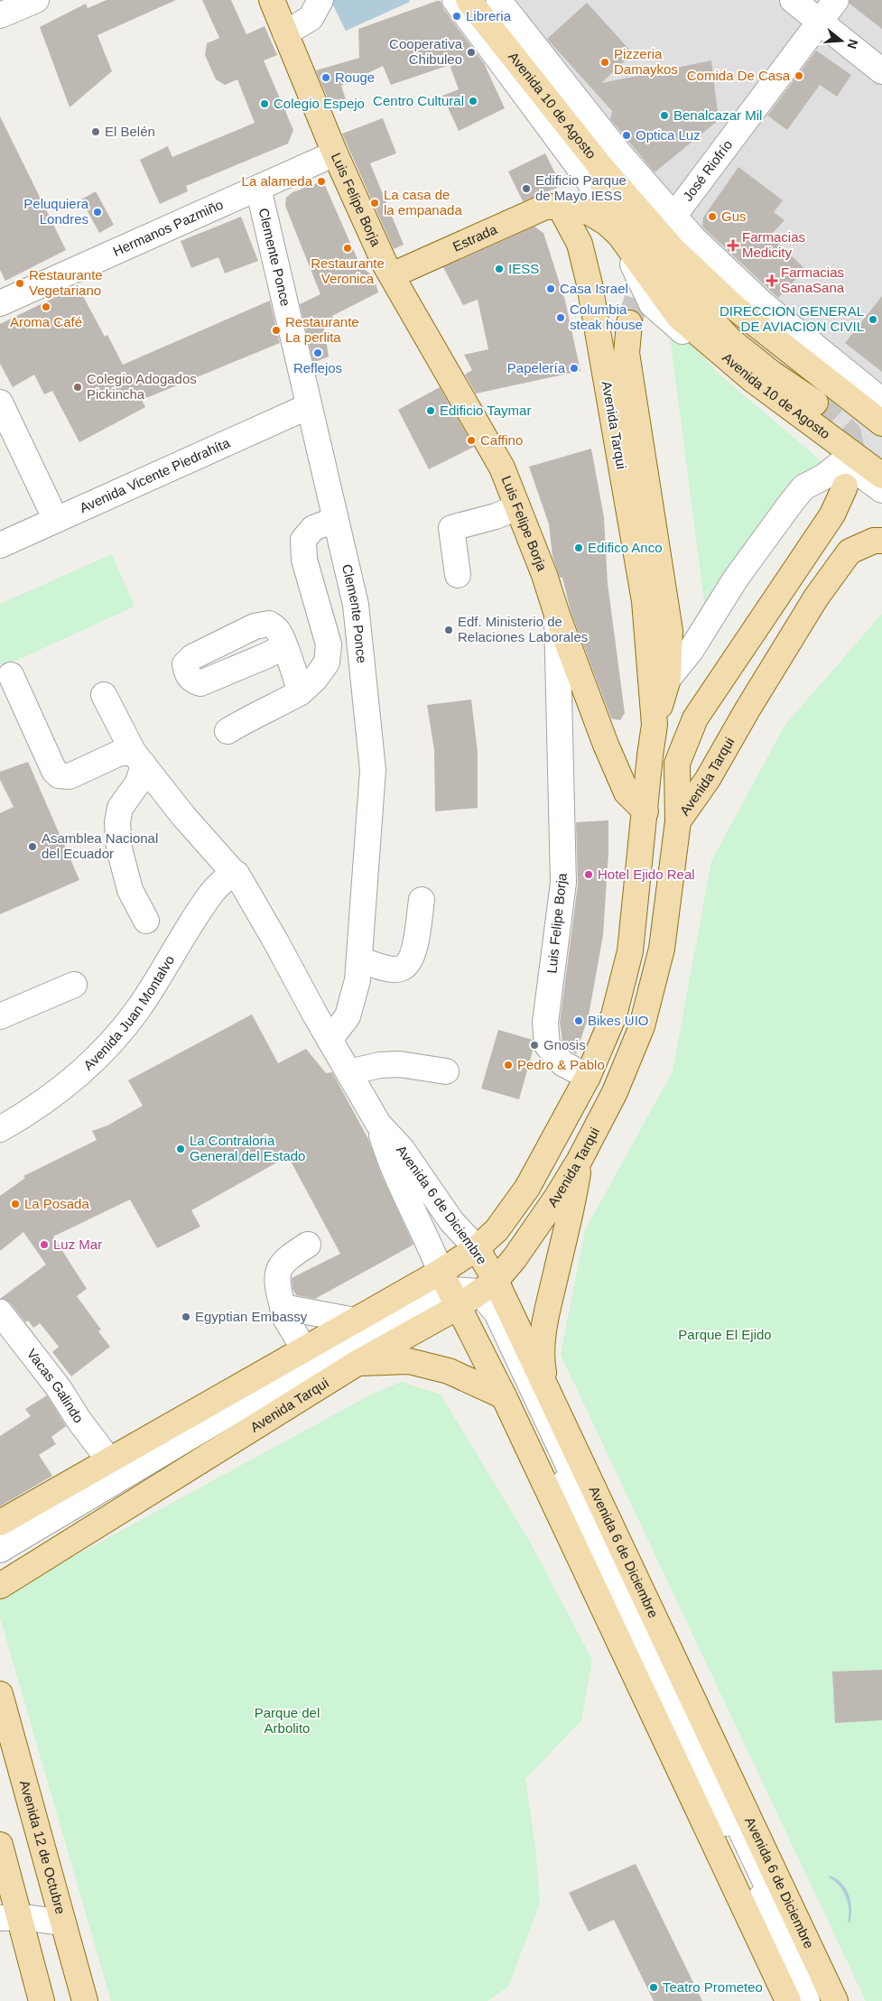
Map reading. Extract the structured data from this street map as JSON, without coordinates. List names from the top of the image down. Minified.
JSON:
{"streets":{"main road":["Avenida 10 de Agosto","Luis Felipe Borja","Estrada","Avenida Tarqui","Avenida 6 de Diciembre","Avenida 12 de Octubre"],"street":["José Riofrío","Hermanos Pazmiño","Clemente Ponce","Avenida Vicente Piedrahíta","Avenida Juan Montalvo","Vacas Galindo"]},"crossings":[["Avenida 10 de Agosto","Estrada"],["Avenida 10 de Agosto","Avenida Tarqui"],["Luis Felipe Borja","Hermanos Pazmiño"],["Luis Felipe Borja","Estrada"],["Luis Felipe Borja","Avenida Tarqui"],["Hermanos Pazmiño","Clemente Ponce"],["Estrada","Avenida Tarqui"],["Clemente Ponce","Avenida Vicente Piedrahíta"],["Clemente Ponce","Avenida 6 de Diciembre"],["Avenida Tarqui","Avenida 6 de Diciembre"],["Avenida Tarqui","Vacas Galindo"],["Avenida Juan Montalvo","Avenida 6 de Diciembre"]],"parks":["Parque El Ejido","Parque del Arbolito"],"places":{"other":["Libreria","Cooperativa Chibuleo","Pizzeria Damaykos","Comida De Casa","Rouge","Centro Cultural","Colegio Espejo","Benalcazar Mil","El Belén","Optica Luz","La alameda","Edificio Parque de Mayo IESS","La casa de la empanada","Peluquiera Londres","Gus","Restaurante Veronica","IESS","Restaurante Vegetariano","Casa Israel","Aroma Café","Columbia steak house","DIRECCION GENERAL DE AVIACION CIVIL","Restaurante La perlita","Reflejos","Papelería","Colegio Adogados Pickincha","Edificio Taymar","Caffino","Edifico Anco","Edf. Ministerio de Relaciones Laborales","Asamblea Nacional del Ecuador","Hotel Ejido Real","Bikes UIO","Gnosis","Pedro & Pablo","La Contraloria General del Estado","La Posada","Luz Mar","Egyptian Embassy","Teatro Prometeo"],"health":["Farmacias Medicity","Farmacias SanaSana"]},"north":"right"}
